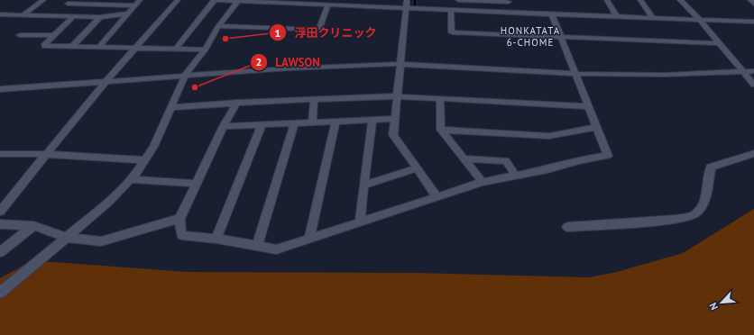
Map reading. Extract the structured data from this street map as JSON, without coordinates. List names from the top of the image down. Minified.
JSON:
{"districts":["HONKATATA 6-CHOME"],"places":["浮田クリニック","LAWSON"],"north":"bottom left"}
